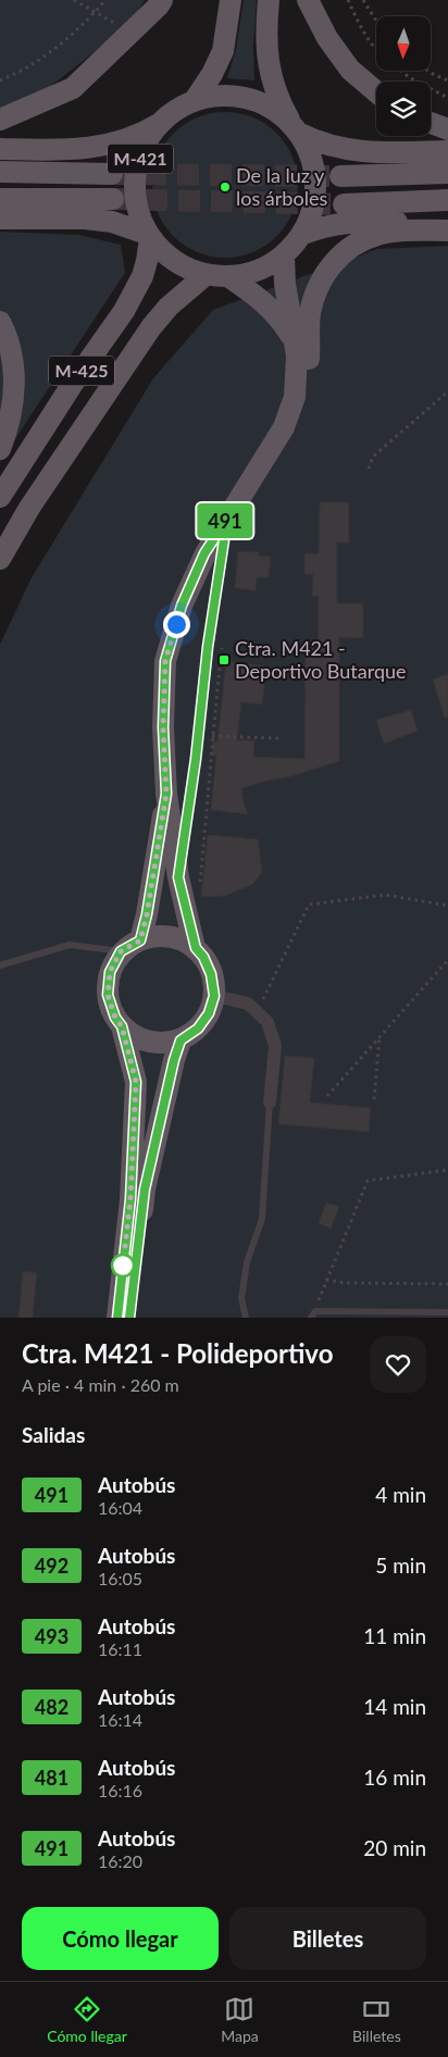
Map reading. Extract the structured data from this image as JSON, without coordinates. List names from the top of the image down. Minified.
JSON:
{"streets":{"main road":["M-421","M-425"]},"crossings":[["M-421","M-425"]],"places":{"other":["De la luz y los árboles"],"transit":["Ctra. M421 - Deportivo Butarque"]},"lines":["bus line 491"],"north":"bottom","page":{"on_map":"491","heading":[["Ctra. M421 - Polideportivo","A pie · 4 min · 260 m"],"Salidas"],"list":[{"mark":"491","name":"Autobús","note":"16:04","value":"4 min"},{"mark":"492","name":"Autobús","note":"16:05","value":"5 min"},{"mark":"493","name":"Autobús","note":"16:11","value":"11 min"},{"mark":"482","name":"Autobús","note":"16:14","value":"14 min"},{"mark":"481","name":"Autobús","note":"16:16","value":"16 min"},{"mark":"491","name":"Autobús","note":"16:20","value":"20 min"}],"buttons":["Cómo llegar","Billetes"],"tabs":["Cómo llegar","Mapa","Billetes"]}}
